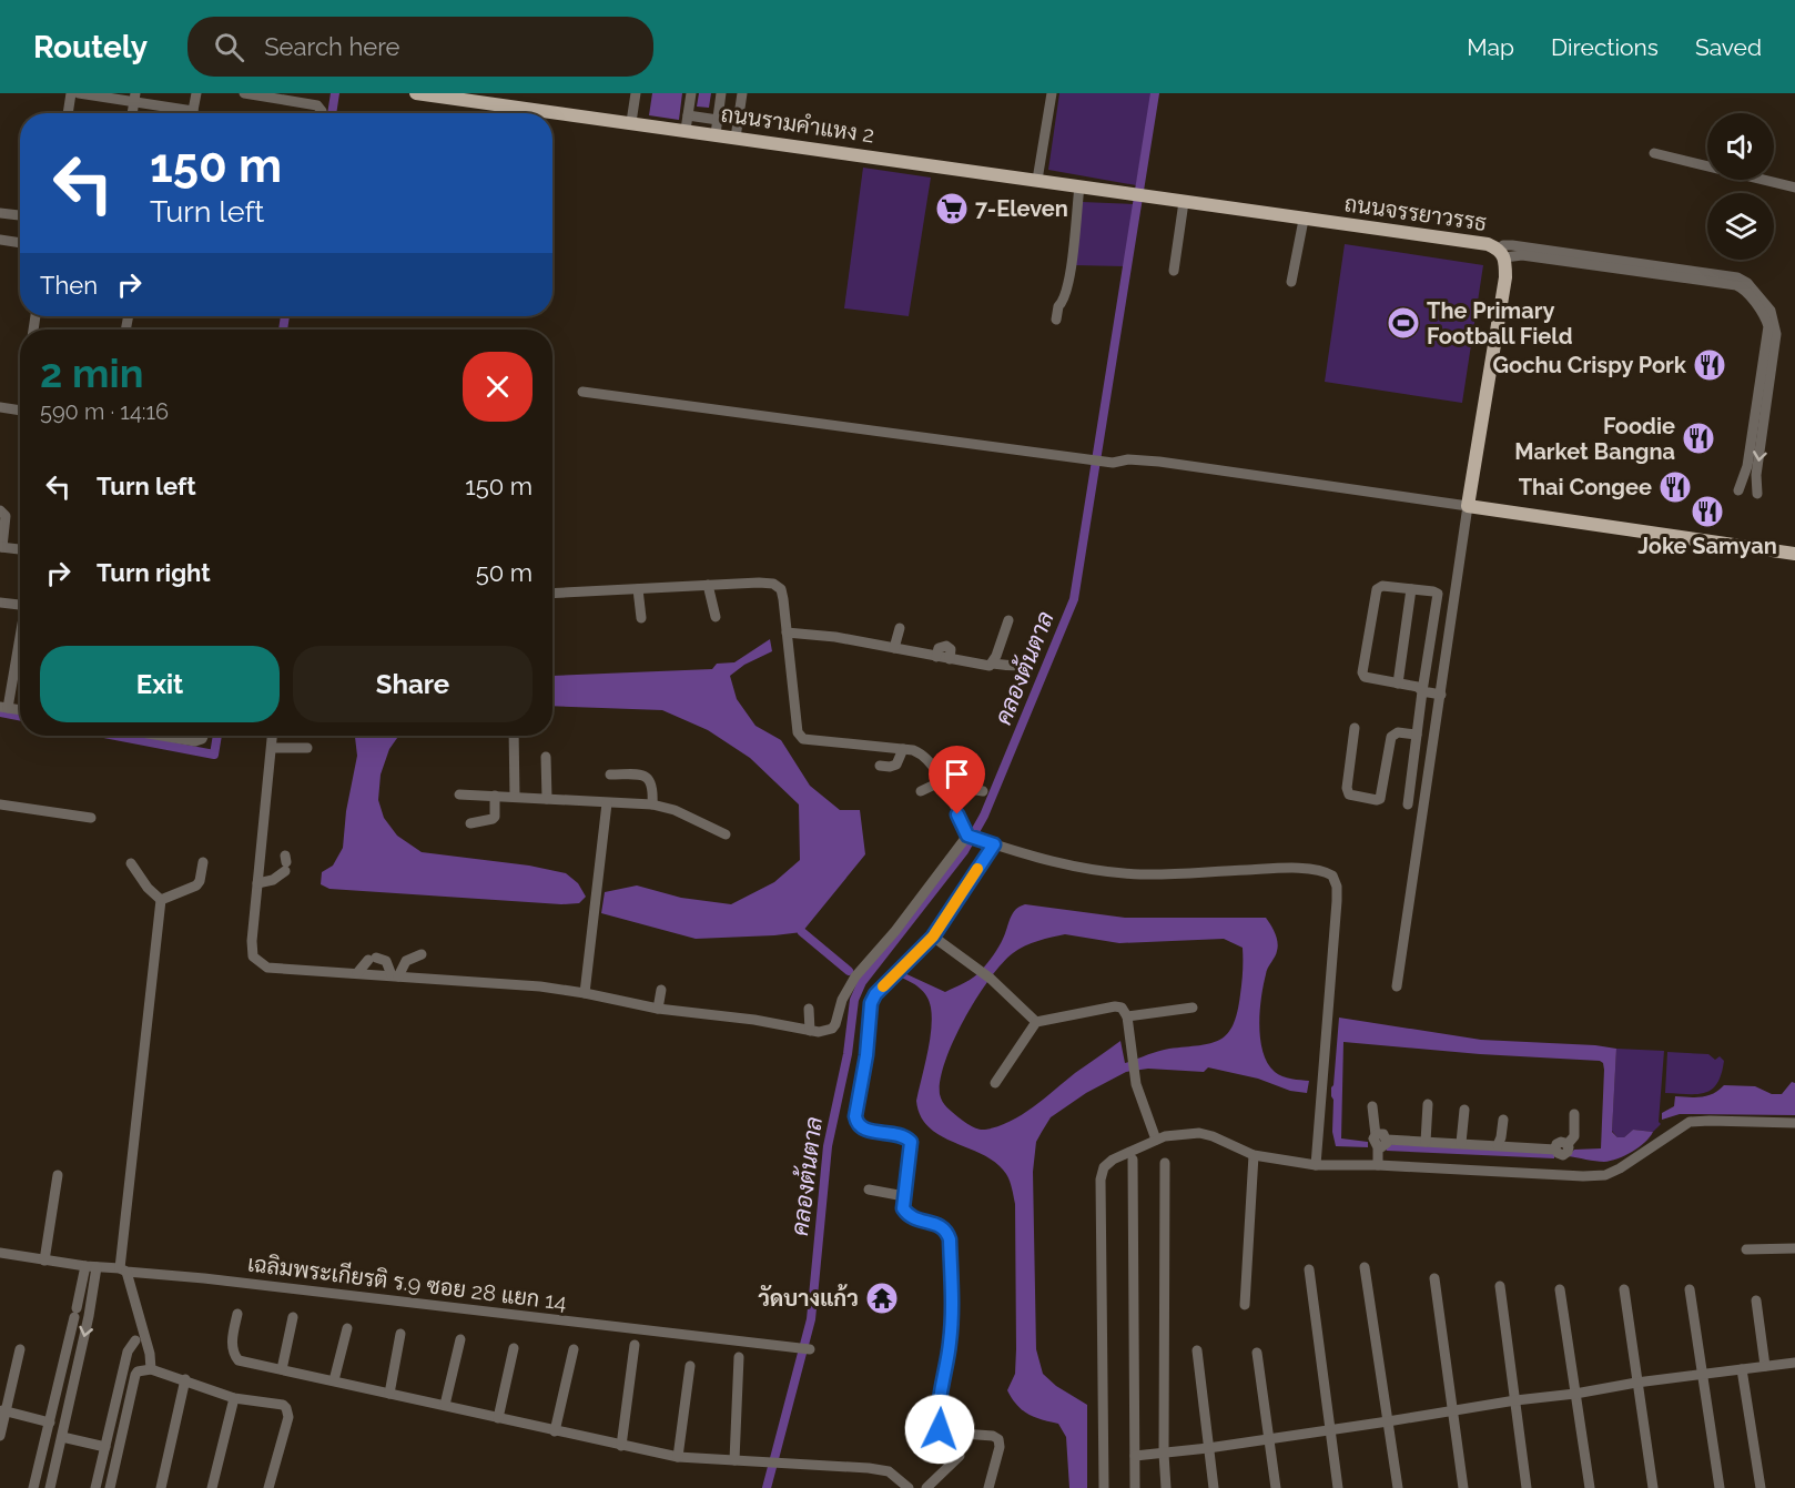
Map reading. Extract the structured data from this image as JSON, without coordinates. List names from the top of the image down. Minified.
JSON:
{"streets":{"main road":["ถนนรามคำแหง 2","ถนนจรรยาวรรธ"],"street":["เฉลิมพระเกียรติ ร.9 ซอย 28 แยก 14"]},"crossings":[["ถนนรามคำแหง 2","ถนนจรรยาวรรธ"]],"water":["คลองต้นตาล"],"places":{"supermarket":["7-Eleven"],"sports":["The Primary Football Field"],"restaurant":["Gochu Crispy Pork","Foodie Market Bangna","Thai Congee","Joke Samyan"],"temple":["วัดบางแก้ว"]},"page":{"header":"Routely","search":"Search here","nav":["Map","Directions","Saved"],"turn":["150 m","Turn left"],"then":"Then","heading":["2 min","590 m · 14:16"],"list":[{"name":"Turn left","value":"150 m"},{"name":"Turn right","value":"50 m"}],"buttons":["Exit","Share"]}}
